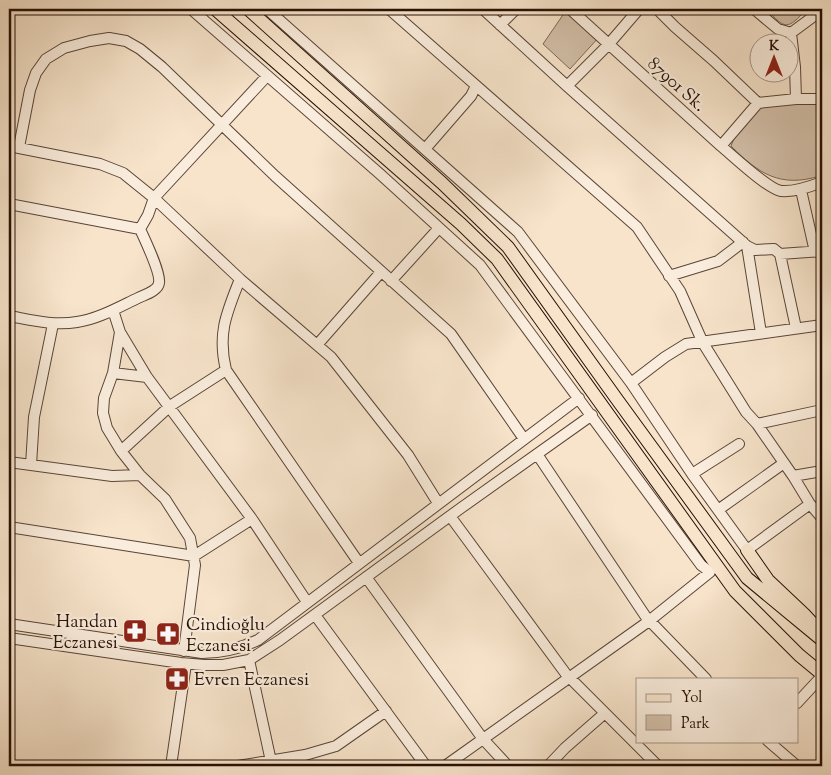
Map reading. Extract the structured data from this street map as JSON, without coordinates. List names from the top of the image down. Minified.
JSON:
{"streets":{"street":["87901 Sk."]},"places":{"pharmacy":["Handan Eczanesi","Cindioğlu Eczanesi","Evren Eczanesi"]},"legend":["Yol","Park"],"north":"top"}
